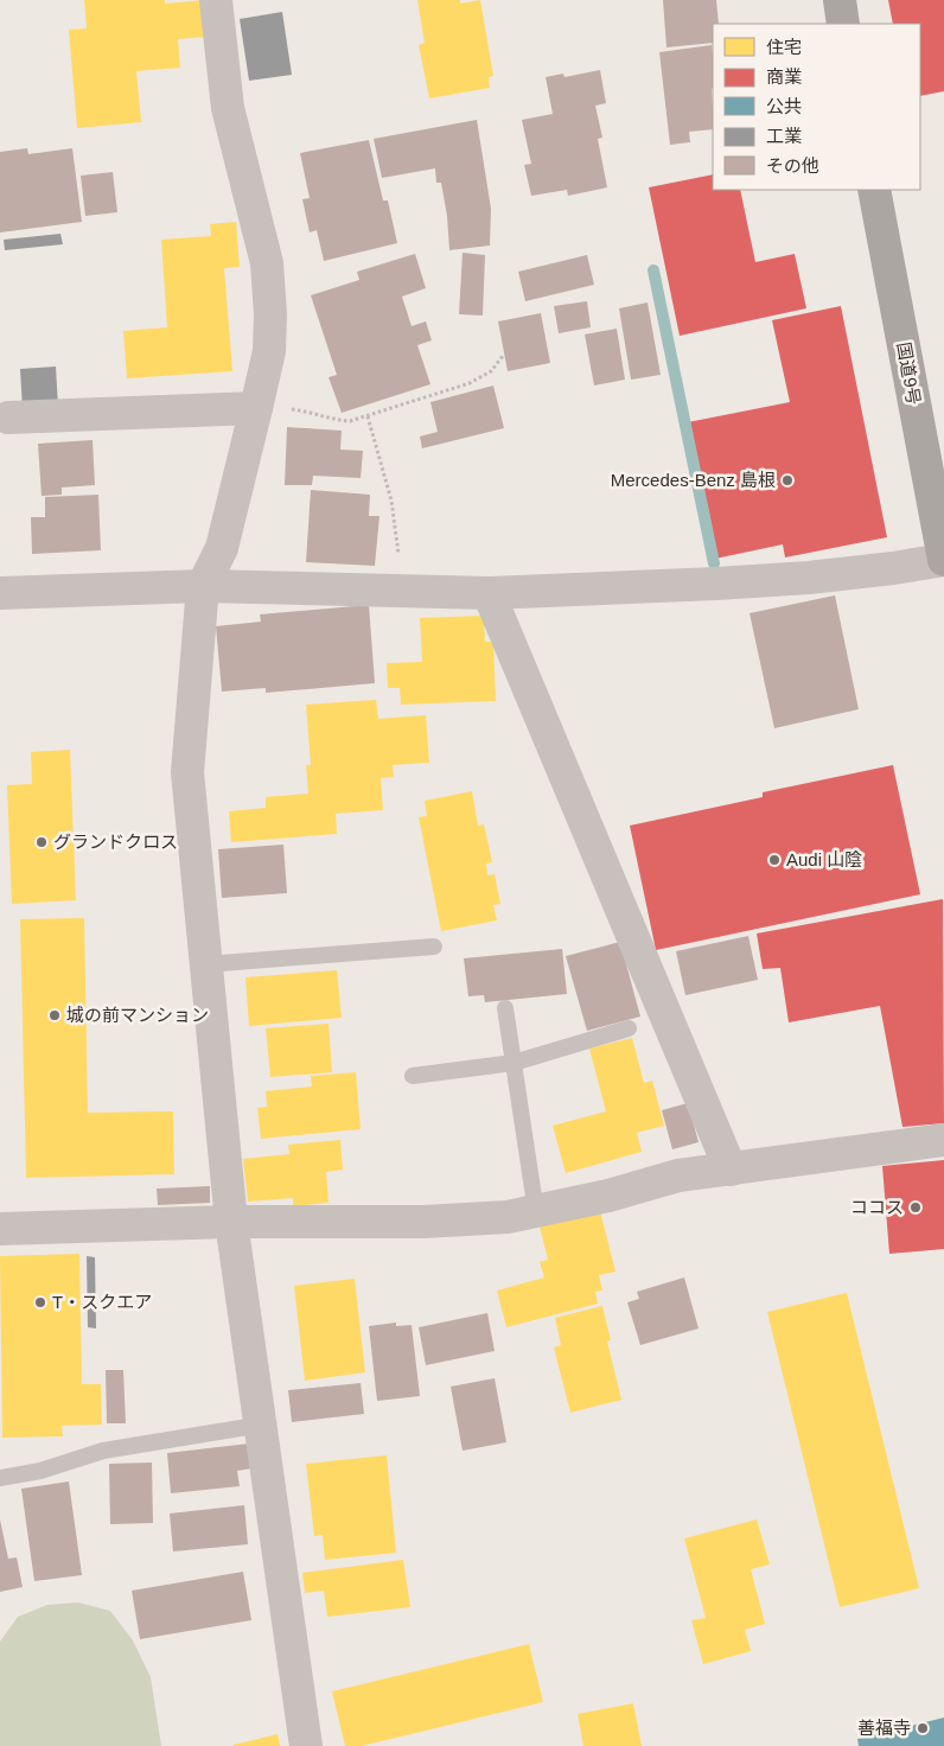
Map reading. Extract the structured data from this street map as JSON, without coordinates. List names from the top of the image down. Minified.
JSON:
{"streets":{"highway":["国道9号"]},"places":["Mercedes-Benz 島根","グランドクロス","Audi 山陰","城の前マンション","ココス","T・スクエア","善福寺"],"legend":["住宅","商業","公共","工業","その他"]}
